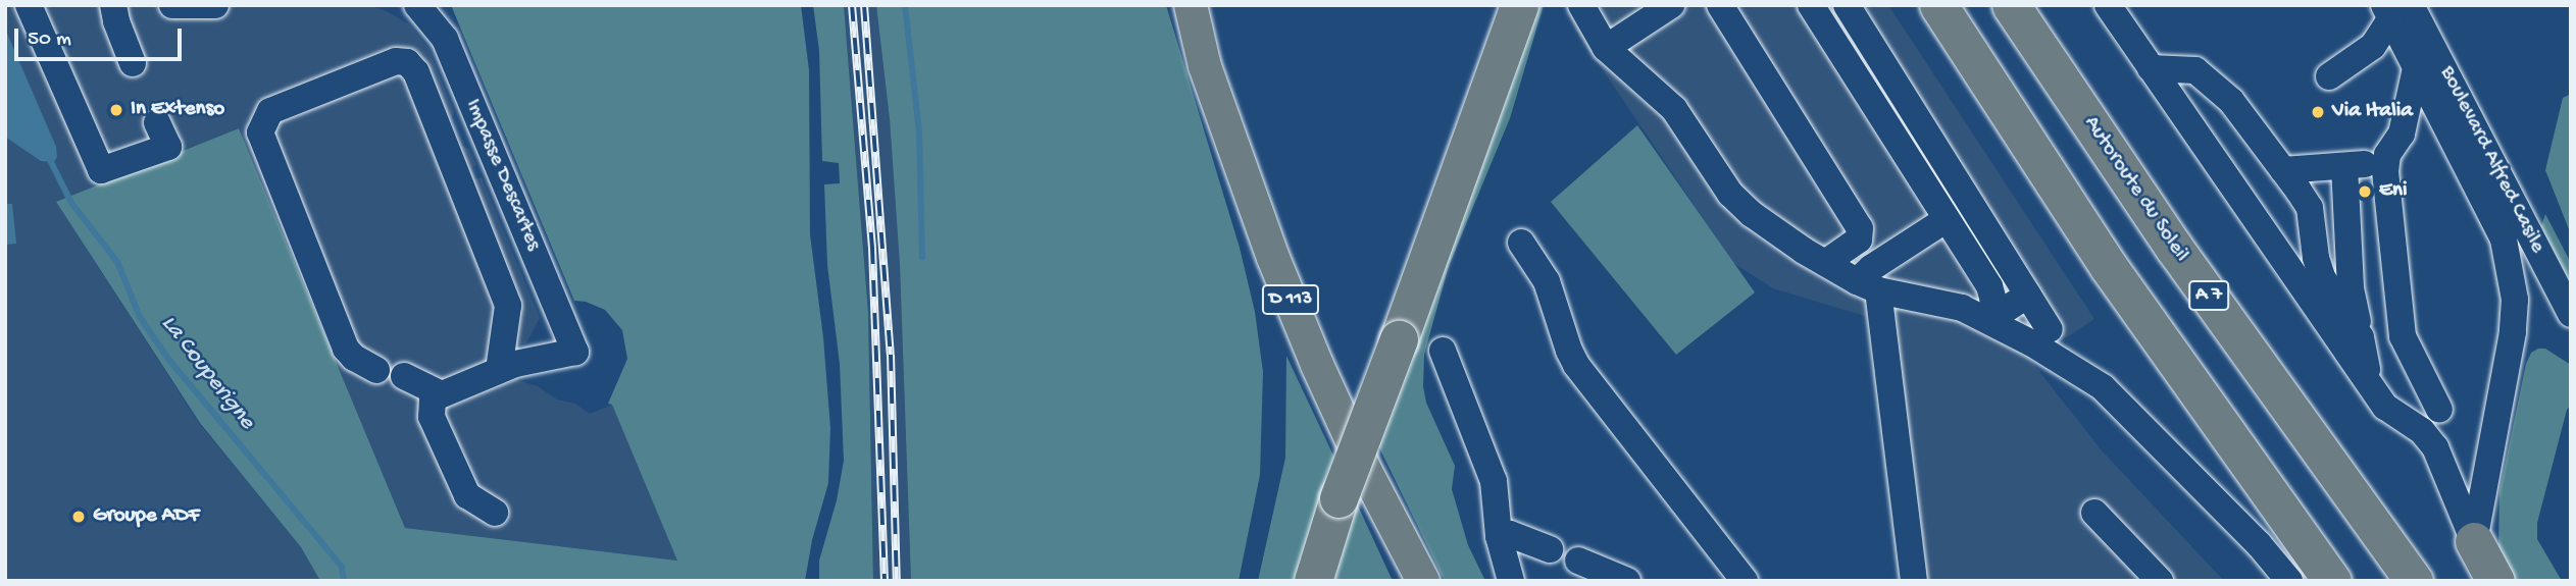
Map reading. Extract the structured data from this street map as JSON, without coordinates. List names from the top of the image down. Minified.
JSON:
{"streets":{"highway":["Autoroute du Soleil","A 7"],"main road":["D 113"],"street":["Boulevard Alfred Casile","Impasse Descartes"]},"water":["La Couperigne"],"places":["In Extenso","Via Italia","Eni","Groupe ADF"],"scale_bar":"50 m"}
